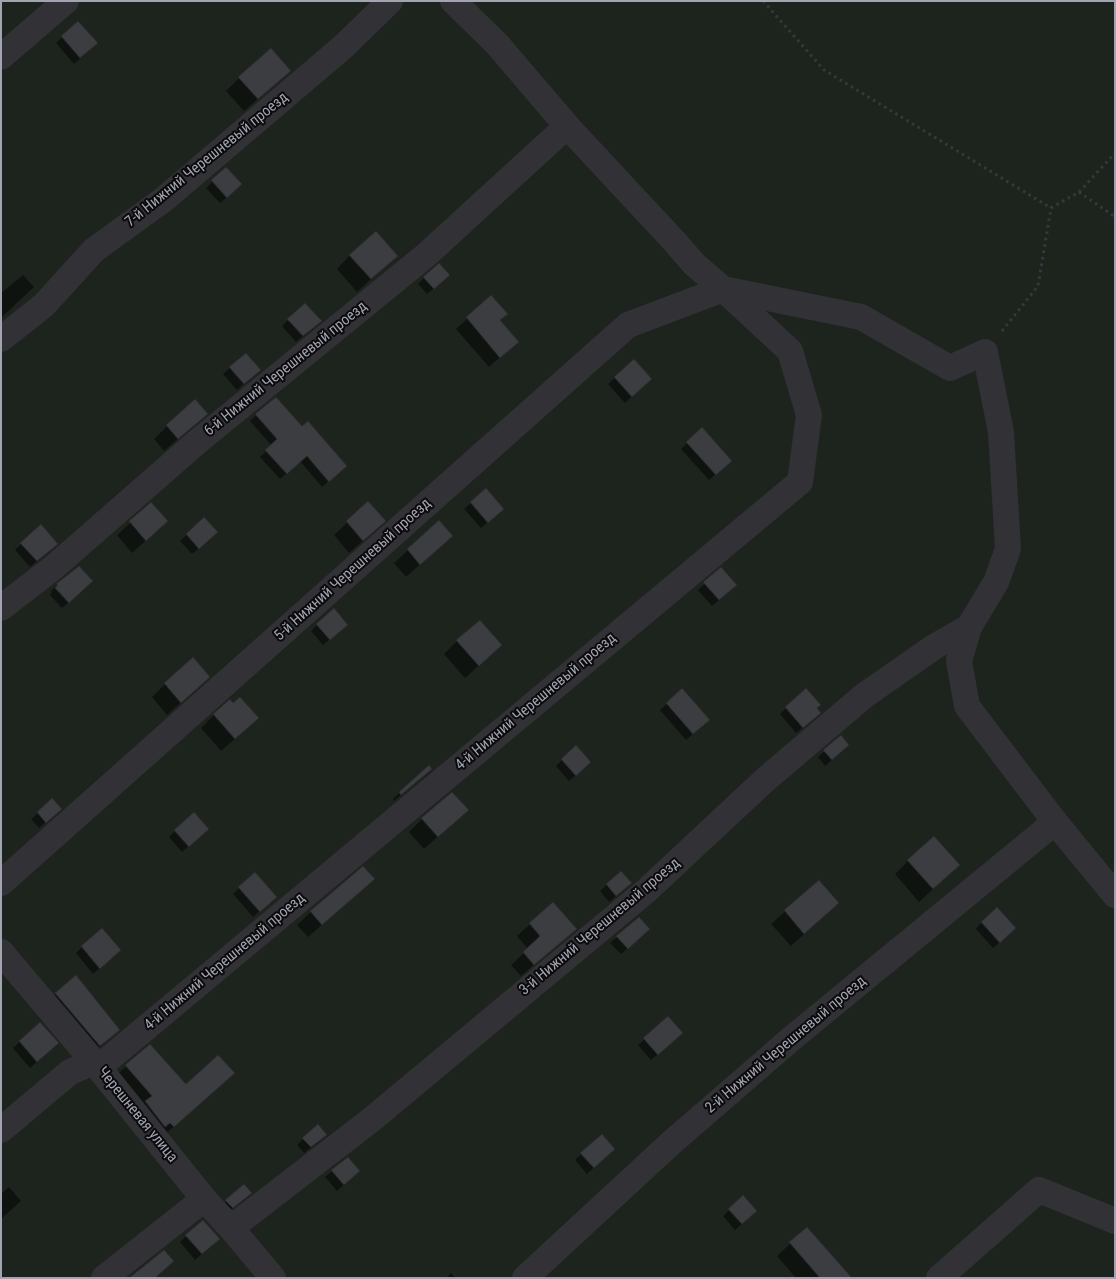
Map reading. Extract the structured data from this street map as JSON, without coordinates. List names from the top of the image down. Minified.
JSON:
{"streets":{"lane":["7-й Нижний Черешневый проезд","6-й Нижний Черешневый проезд","5-й Нижний Черешневый проезд","4-й Нижний Черешневый проезд","3-й Нижний Черешневый проезд","2-й Нижний Черешневый проезд","Черешневая улица"]},"crossings":[["6-й Нижний Черешневый проезд","4-й Нижний Черешневый проезд"],["5-й Нижний Черешневый проезд","4-й Нижний Черешневый проезд"],["4-й Нижний Черешневый проезд","Черешневая улица"],["3-й Нижний Черешневый проезд","Черешневая улица"]]}
